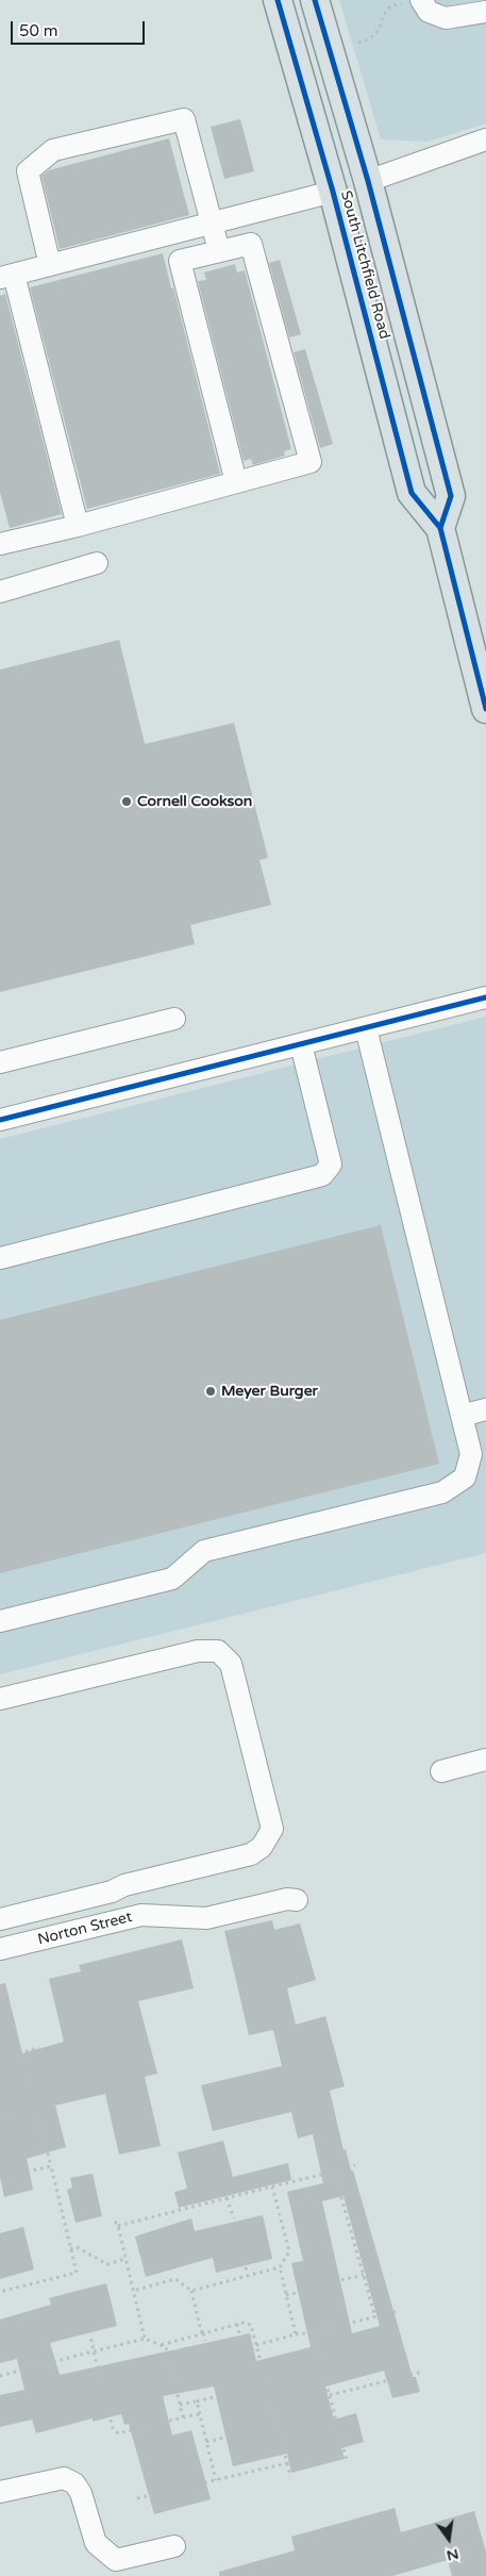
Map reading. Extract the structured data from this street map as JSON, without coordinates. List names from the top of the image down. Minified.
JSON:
{"streets":{"main road":["South Litchfield Road"],"street":["Norton Street"]},"places":["Cornell Cookson","Meyer Burger"],"scale_bar":"50 m","north":"bottom"}
